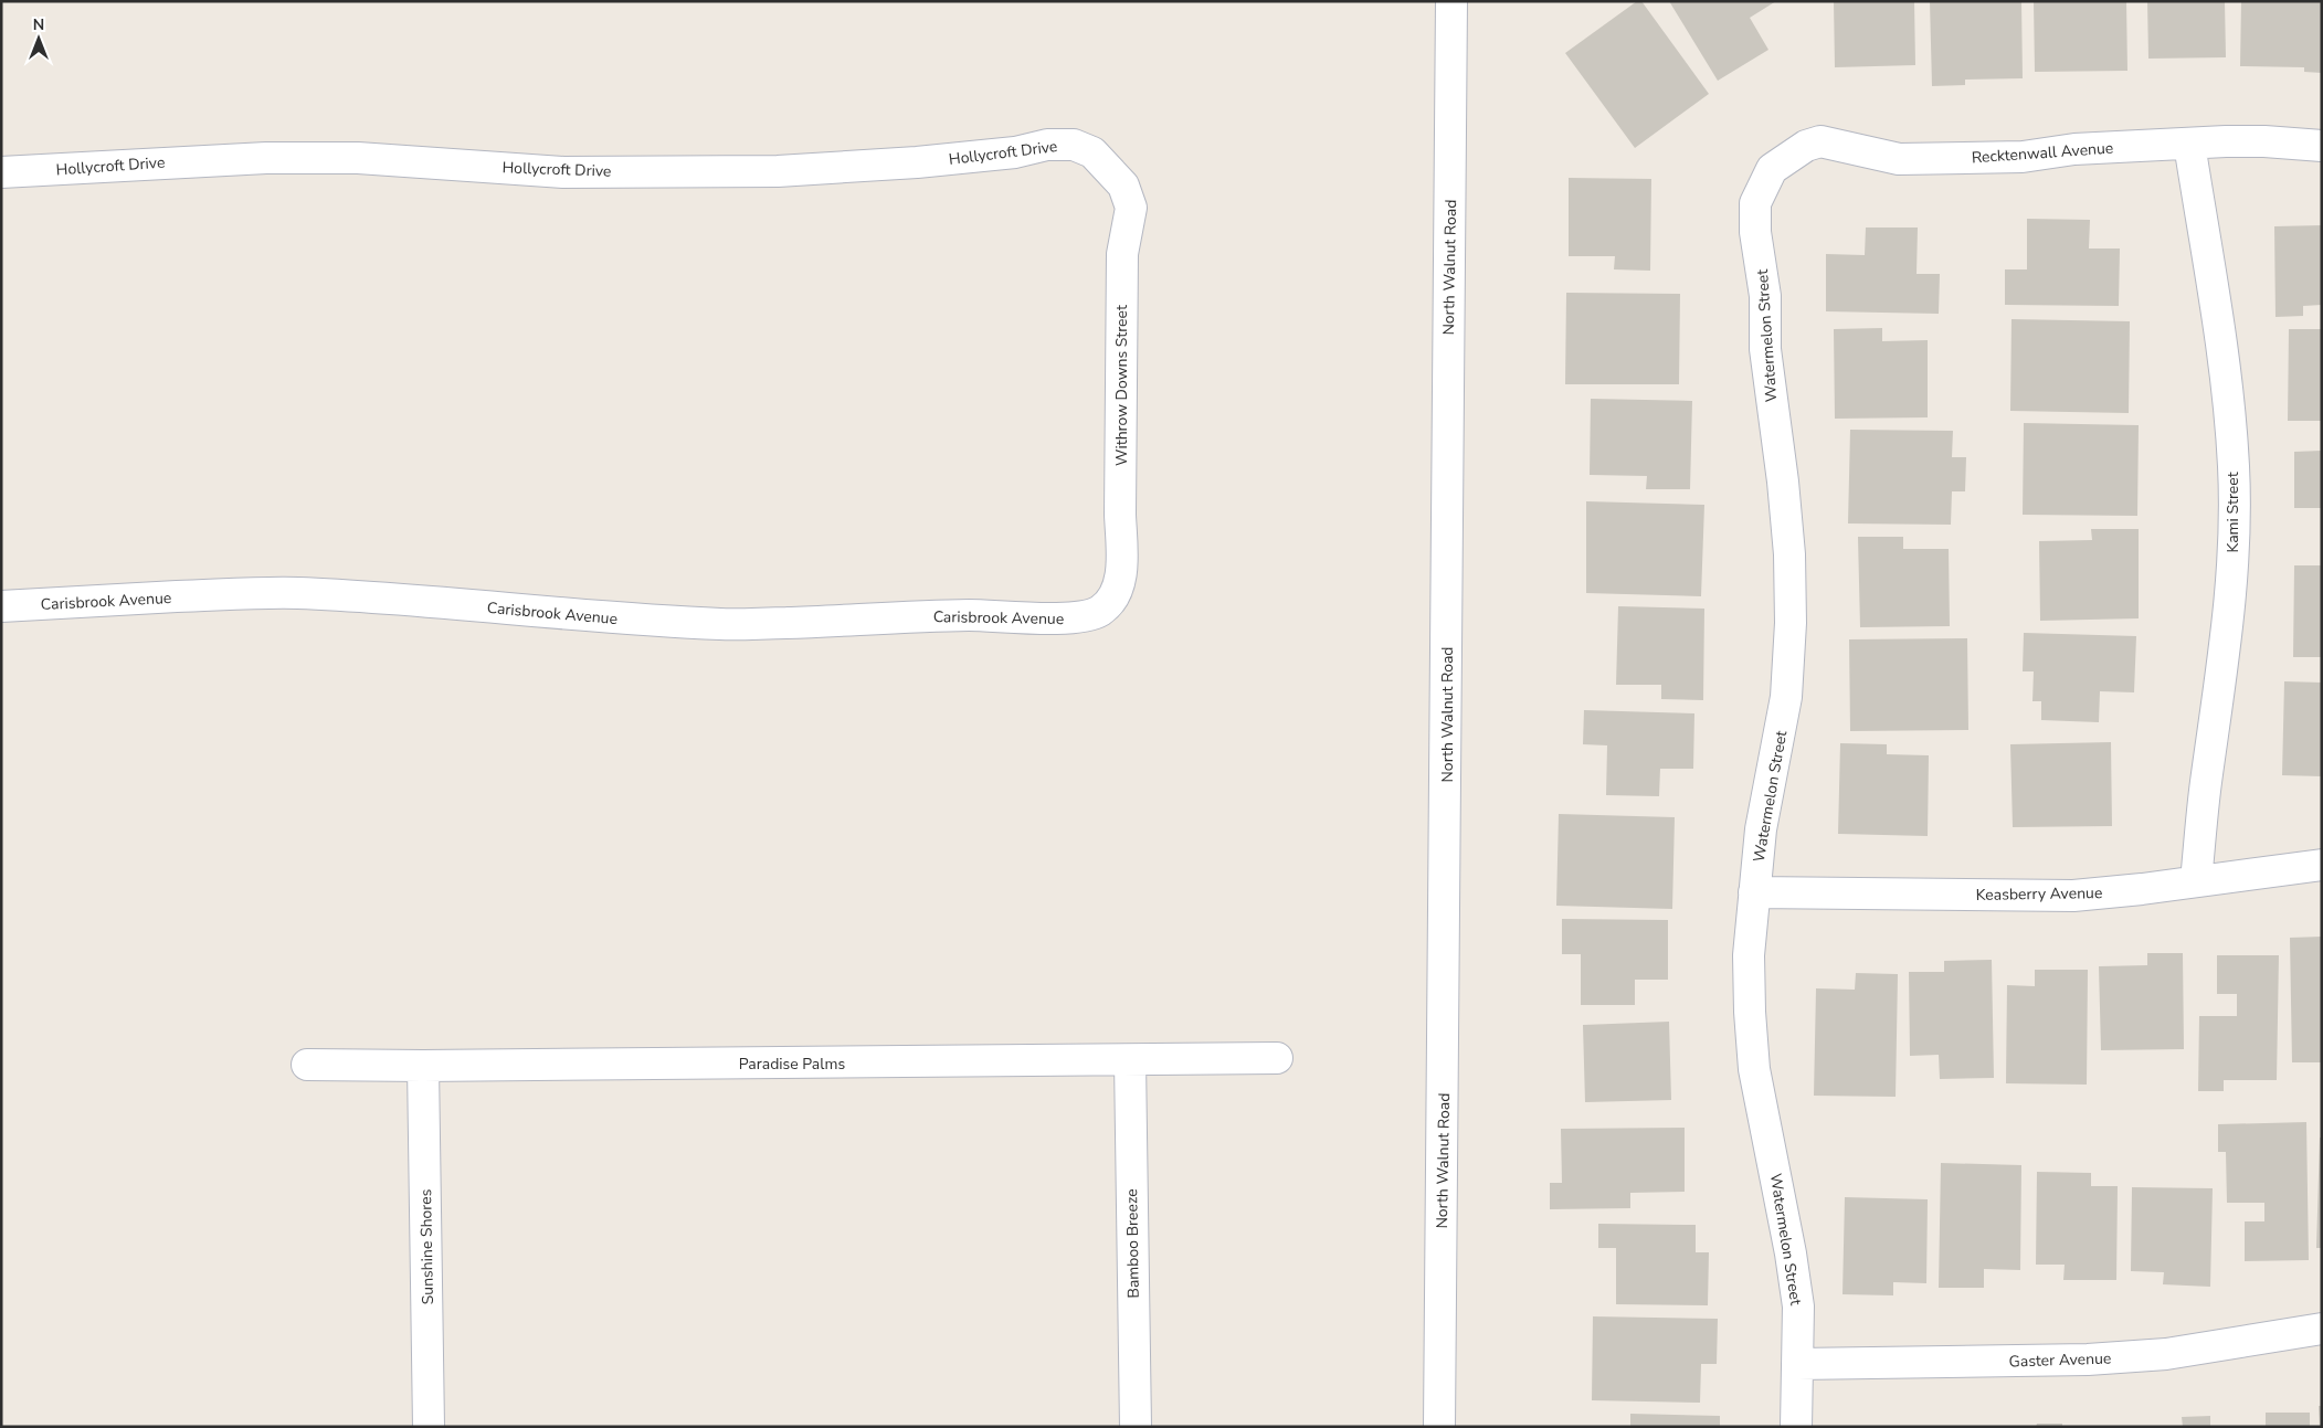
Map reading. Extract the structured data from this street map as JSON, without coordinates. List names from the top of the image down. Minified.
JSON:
{"streets":{"street":["Hollycroft Drive","Recktenwall Avenue","North Walnut Road","Watermelon Street","Withrow Downs Street","Kami Street","Carisbrook Avenue","Keasberry Avenue","Paradise Palms","Bamboo Breeze","Sunshine Shores","Gaster Avenue"]},"crossings":[["Hollycroft Drive","Withrow Downs Street"],["Recktenwall Avenue","Watermelon Street"],["Recktenwall Avenue","Kami Street"],["Watermelon Street","Keasberry Avenue"],["Watermelon Street","Gaster Avenue"],["Withrow Downs Street","Carisbrook Avenue"],["Kami Street","Keasberry Avenue"],["Paradise Palms","Bamboo Breeze"],["Paradise Palms","Sunshine Shores"]],"north":"top"}
